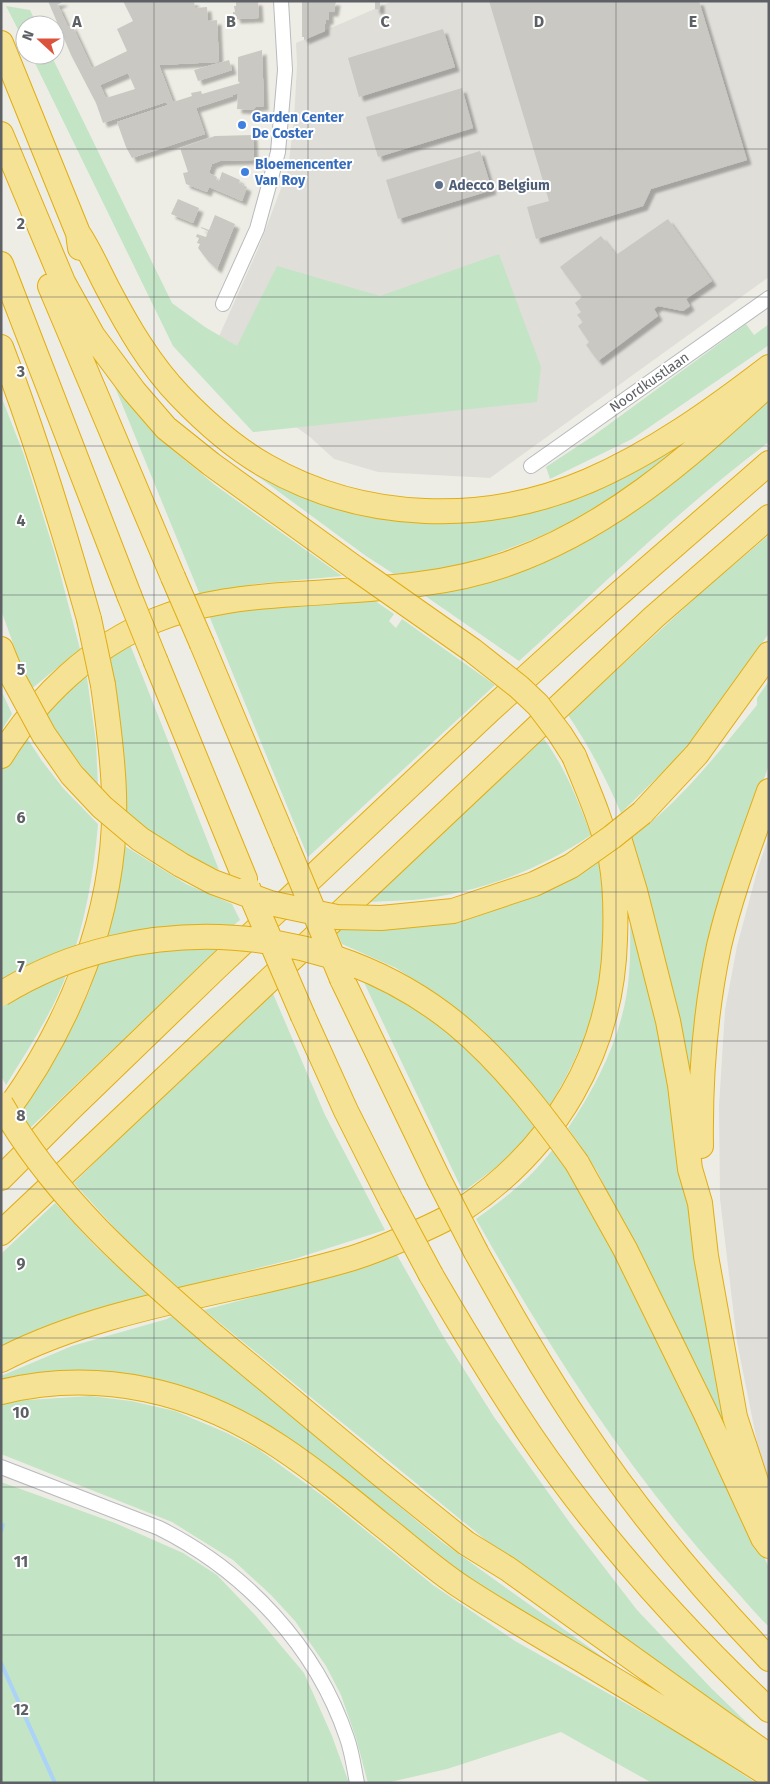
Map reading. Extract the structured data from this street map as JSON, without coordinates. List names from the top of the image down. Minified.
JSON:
{"streets":{"street":["Noordkustlaan"]},"places":["Garden Center De Coster","Bloemencenter Van Roy","Adecco Belgium"],"north":"left","grid":{"columns":["A","B","C","D","E"],"rows":["2","3","4","5","6","7","8","9","10","11","12"]}}
